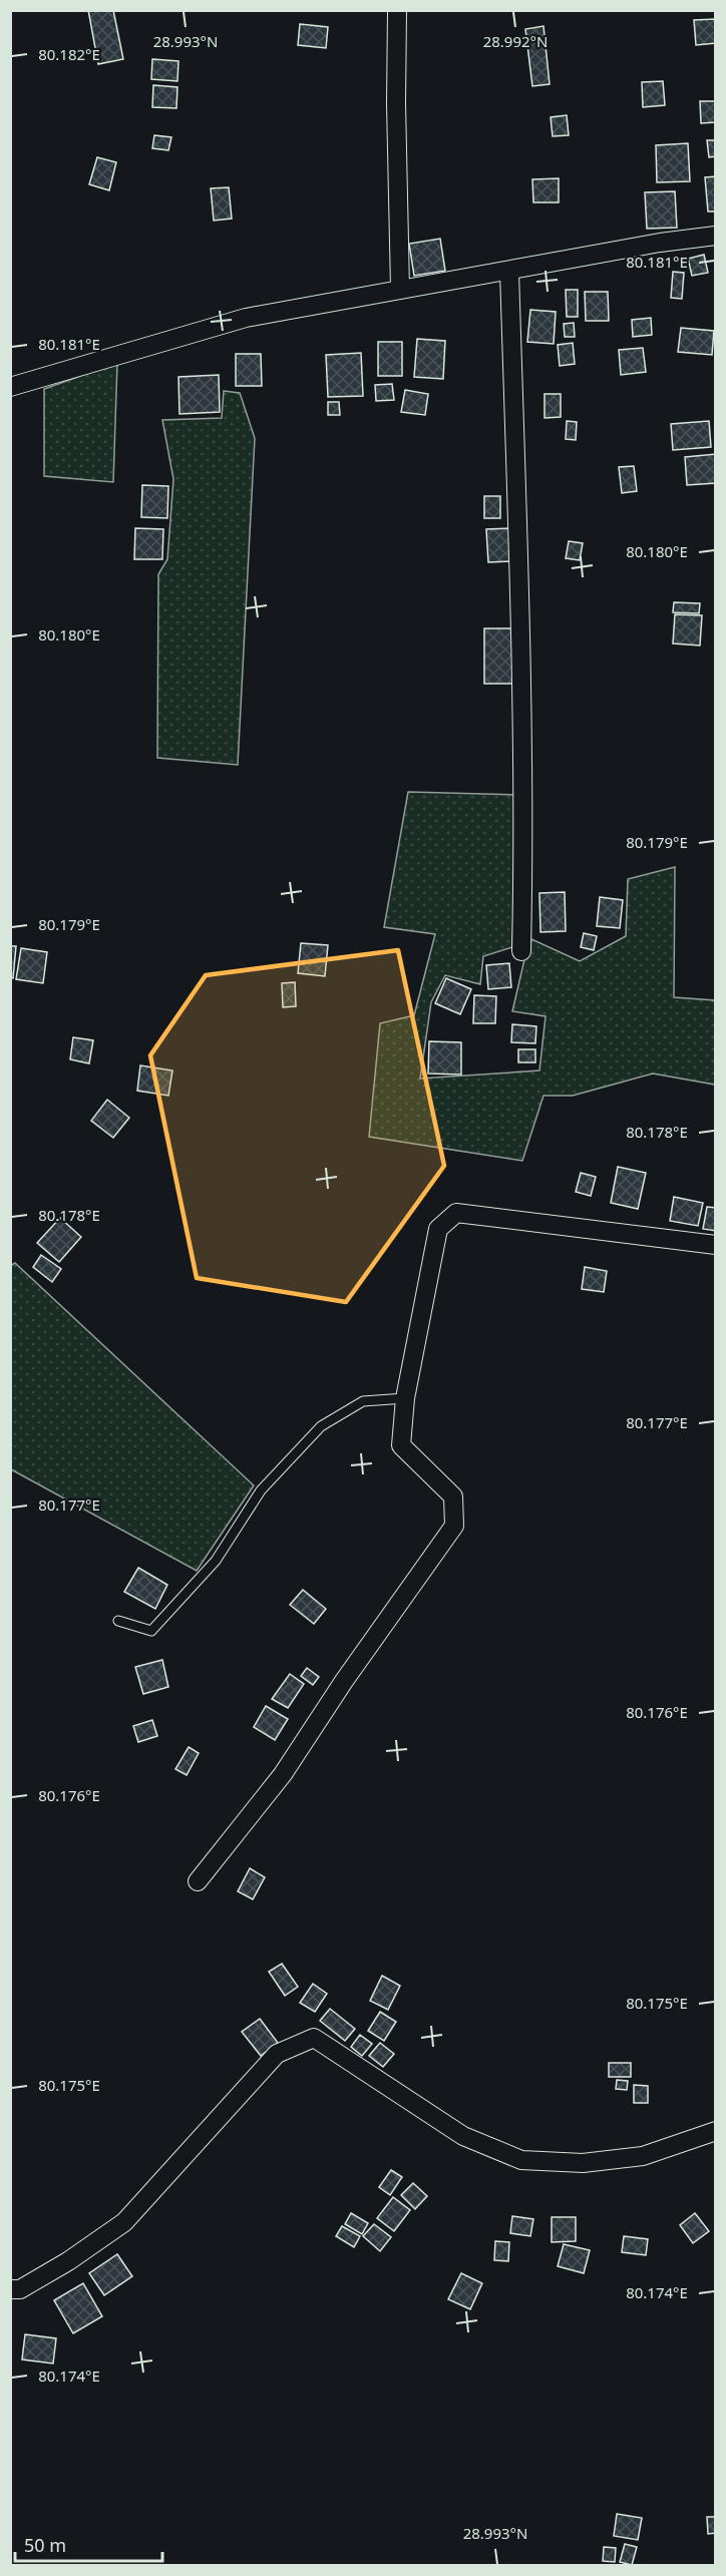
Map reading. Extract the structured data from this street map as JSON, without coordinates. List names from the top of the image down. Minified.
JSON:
{"scale_bar":"50 m","coordinates":["28.993°N","28.992°N","80.182°E","80.181°E","80.180°E","80.179°E","80.178°E","80.177°E","80.176°E","80.175°E","80.174°E"]}
